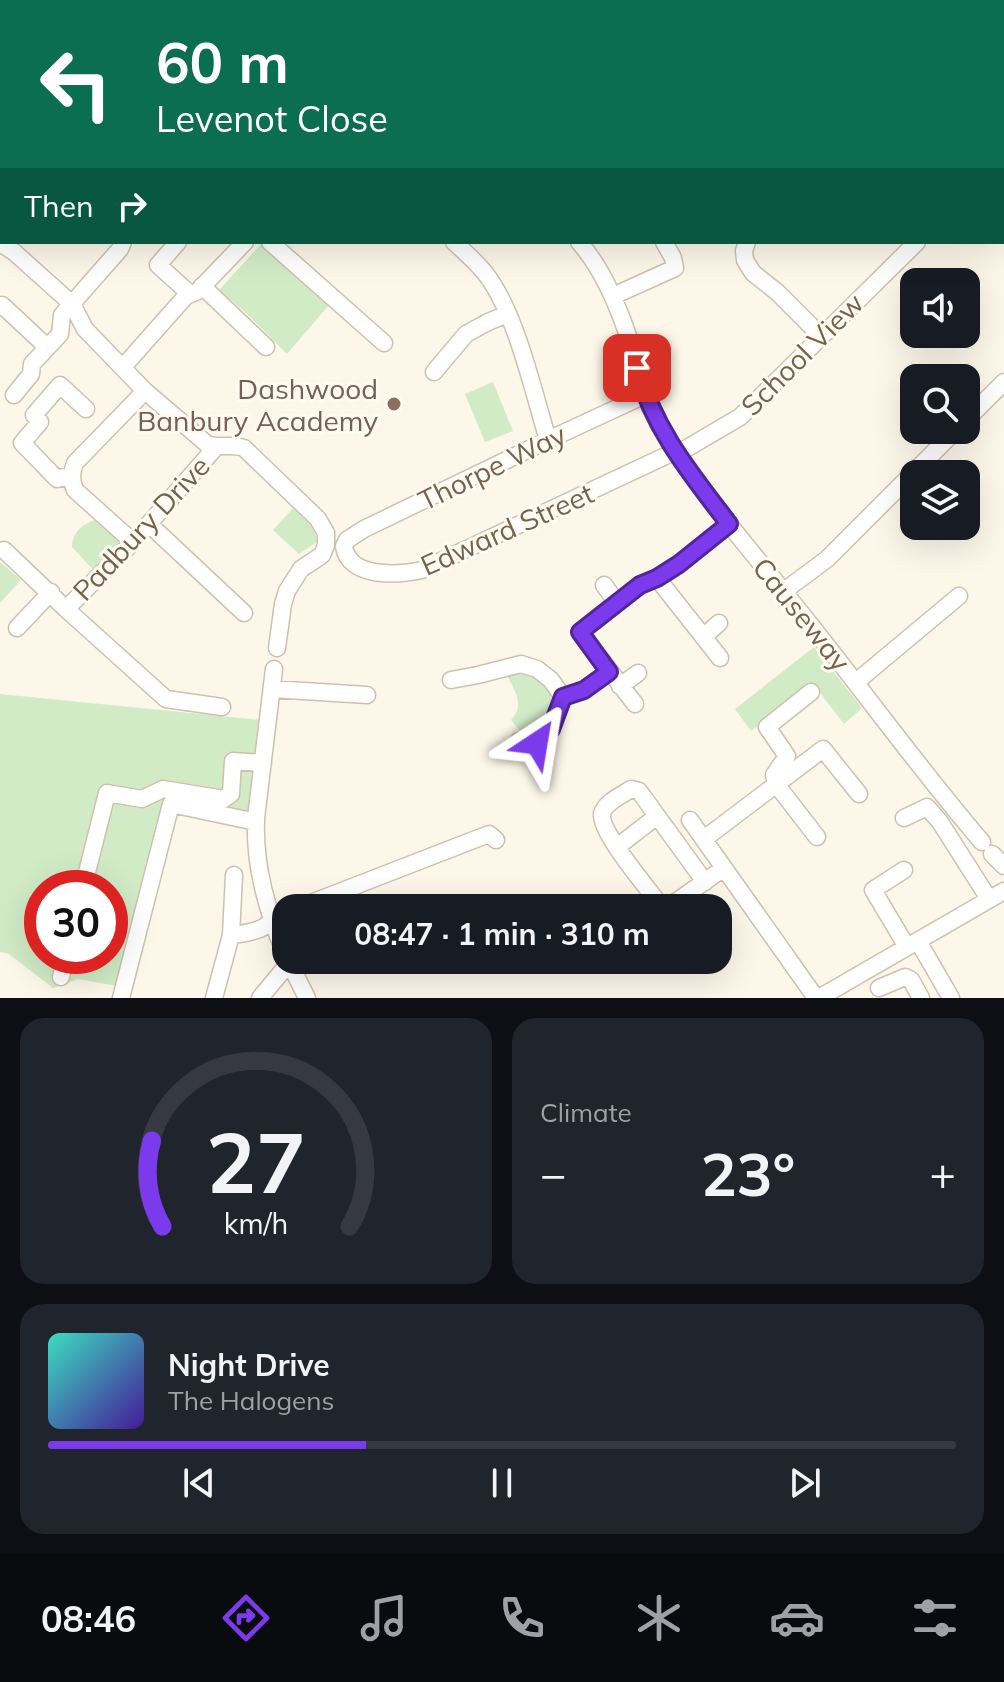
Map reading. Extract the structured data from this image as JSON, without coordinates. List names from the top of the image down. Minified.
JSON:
{"streets":{"street":["School View","Thorpe Way","Padbury Drive","Edward Street","Causeway"]},"crossings":[["School View","Edward Street"],["School View","Causeway"],["Thorpe Way","Edward Street"],["Thorpe Way","Causeway"],["Edward Street","Causeway"]],"places":["Dashwood Banbury Academy"],"page":{"turn":["60 m","Levenot Close"],"then":"Then","limit":"30","trip":"08:47 · 1 min · 310 m","tile":"Climate","heat":["−","23°","+"],"song":["Night Drive","The Halogens"],"tabs":"08:46","gauge":["27","km/h"]}}
